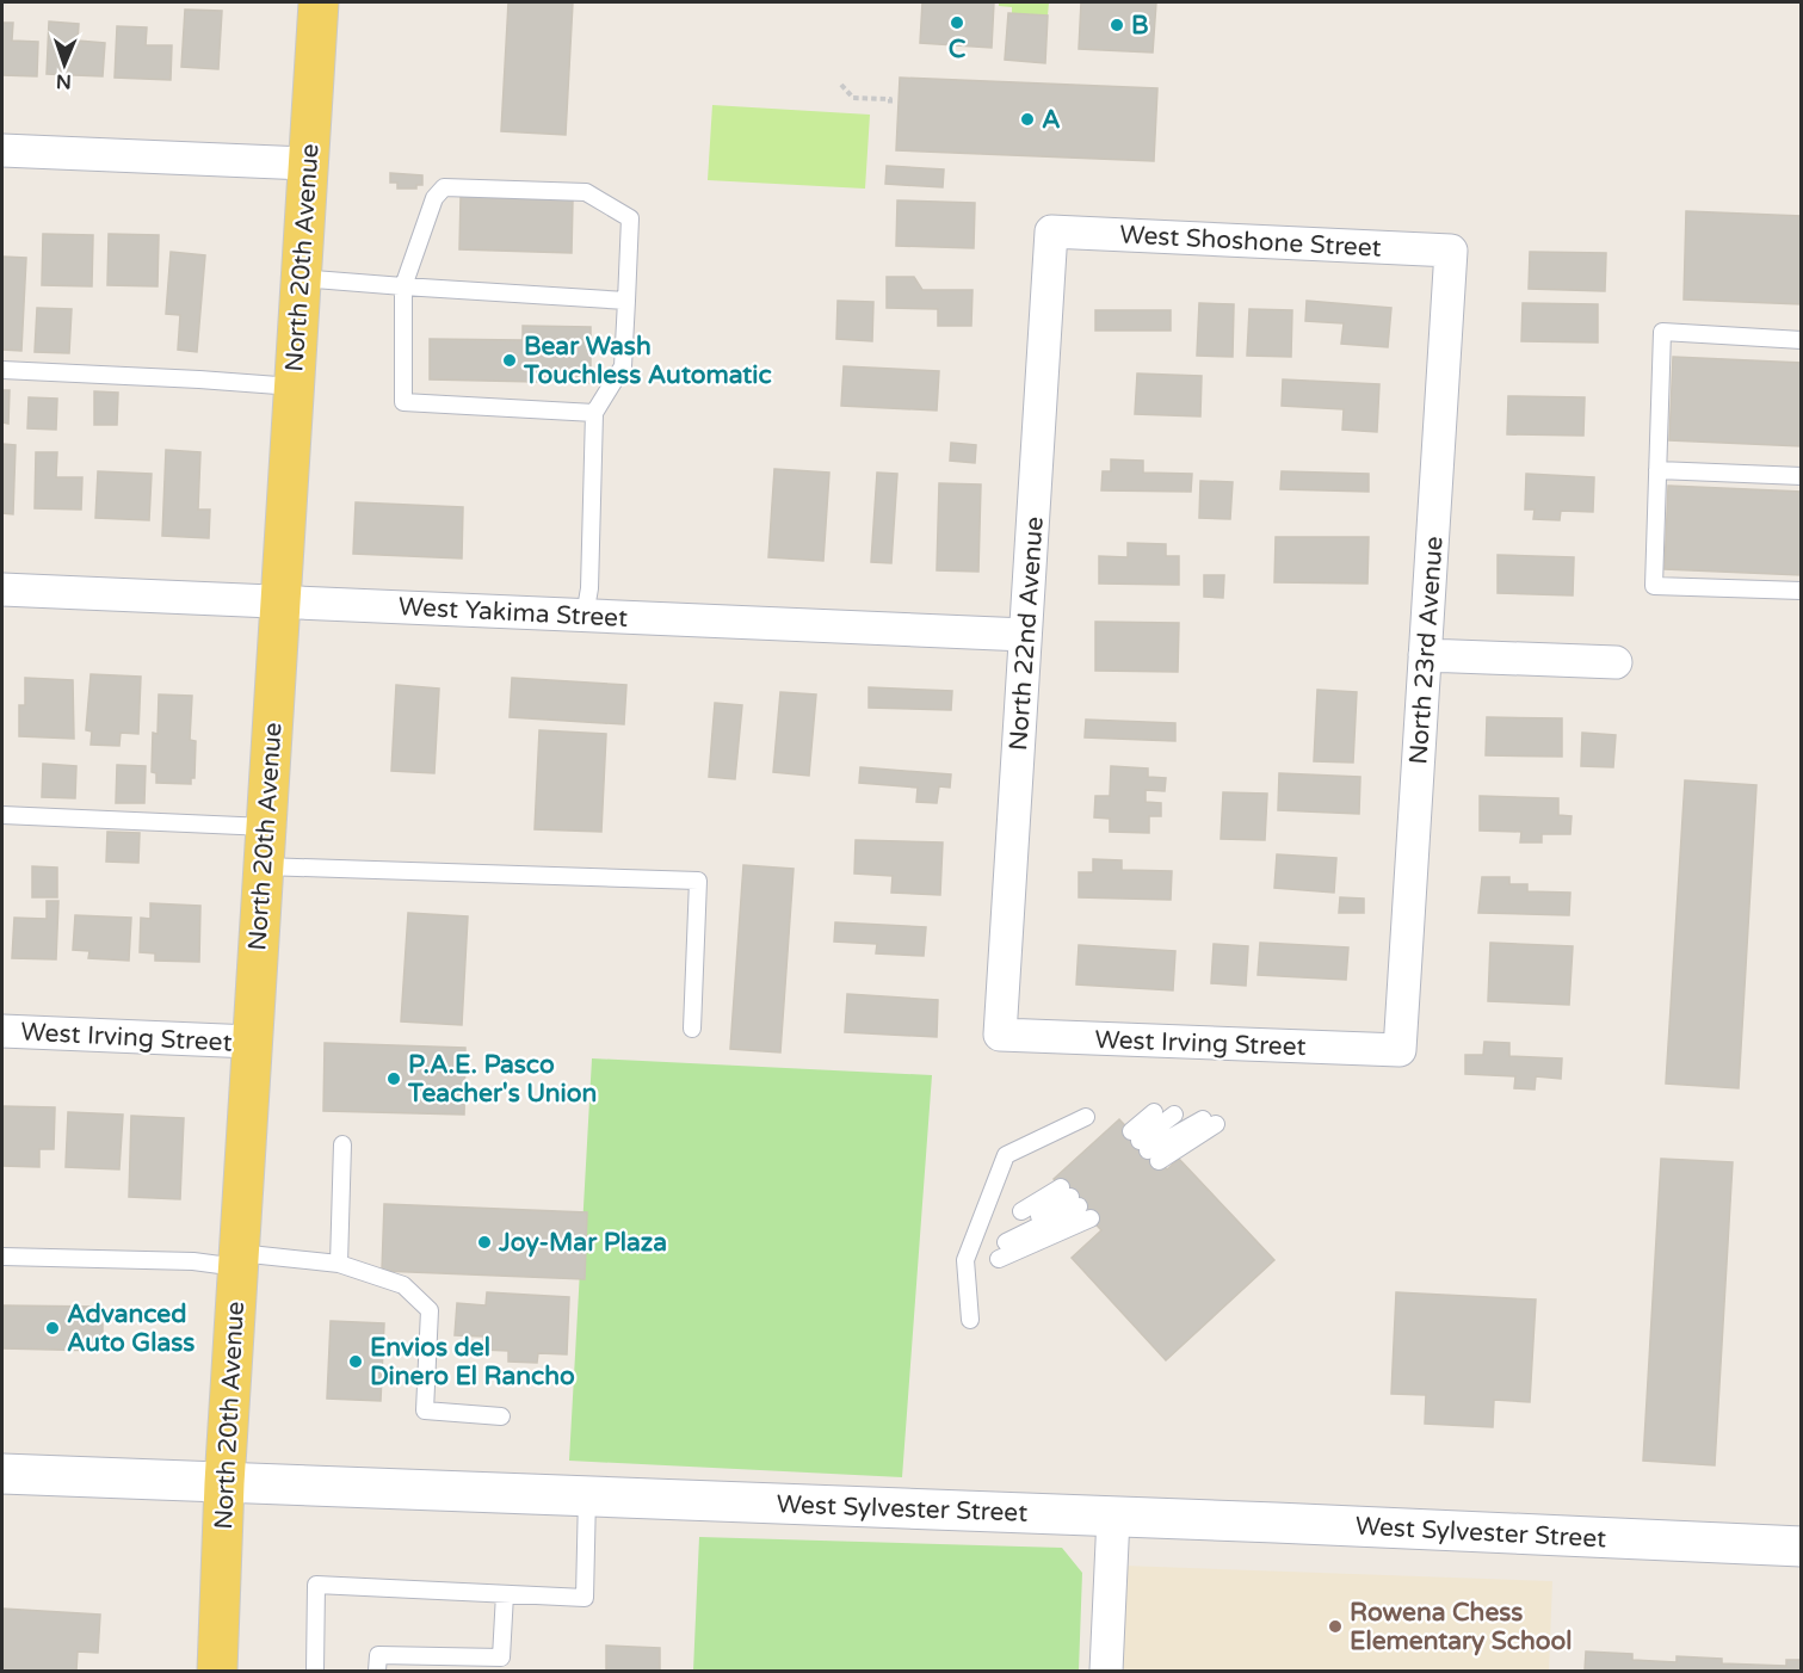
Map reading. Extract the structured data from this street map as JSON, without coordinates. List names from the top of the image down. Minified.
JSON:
{"streets":{"main road":["North 20th Avenue"],"street":["West Shoshone Street","West Yakima Street","North 22nd Avenue","North 23rd Avenue","West Irving Street","West Sylvester Street"]},"crossings":[["West Shoshone Street","North 22nd Avenue"],["West Shoshone Street","North 23rd Avenue"],["North 20th Avenue","West Yakima Street"],["North 20th Avenue","West Irving Street"],["North 20th Avenue","West Sylvester Street"],["West Yakima Street","North 22nd Avenue"],["North 22nd Avenue","West Irving Street"],["North 23rd Avenue","West Irving Street"]],"places":["C","B","A","Bear Wash Touchless Automatic","P.A.E. Pasco Teacher's Union","Joy-Mar Plaza","Advanced Auto Glass","Envios del Dinero El Rancho","Rowena Chess Elementary School"],"north":"bottom"}
